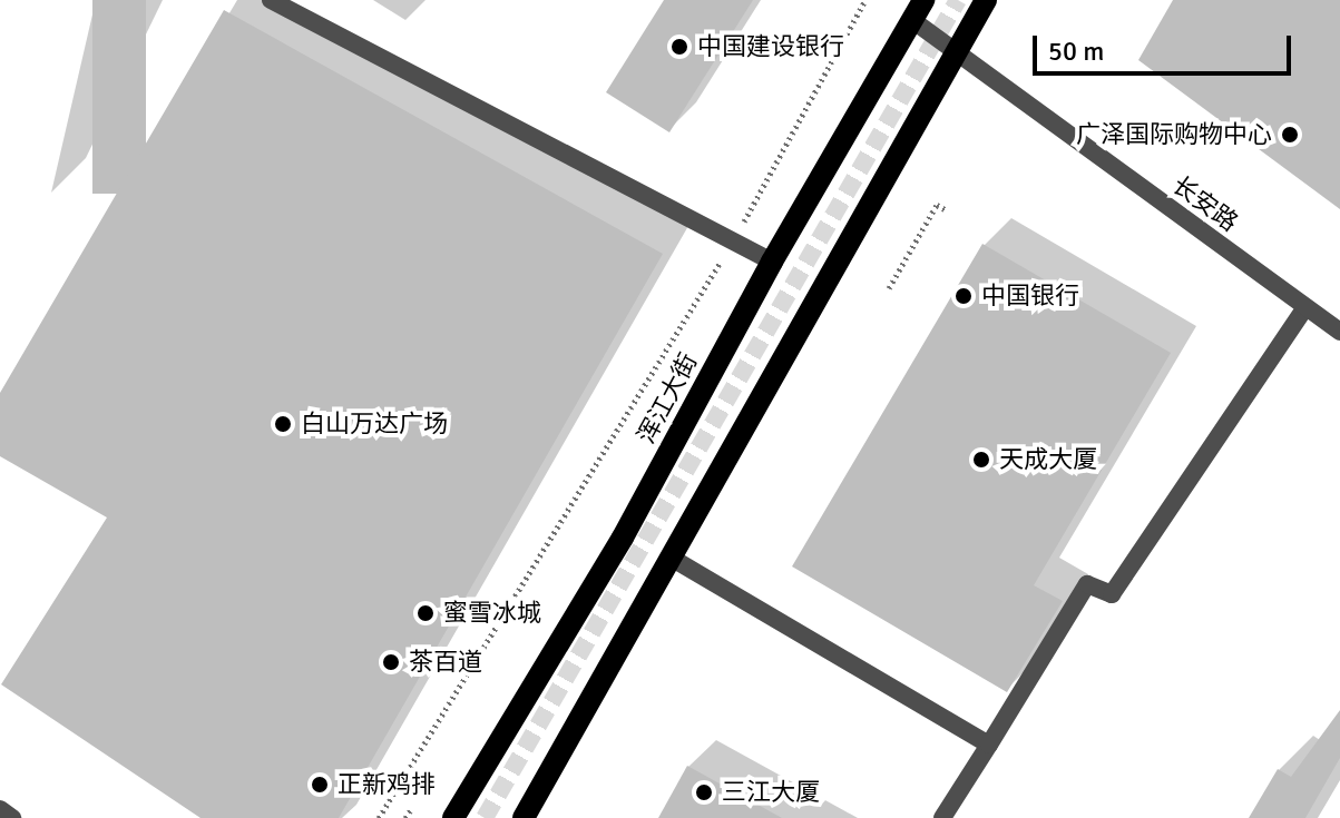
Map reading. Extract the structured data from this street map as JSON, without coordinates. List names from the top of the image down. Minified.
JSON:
{"streets":{"main road":["浑江大街"],"street":["长安路"]},"crossings":[["长安路","浑江大街"]],"places":["中国建设银行","广泽国际购物中心","中国银行","白山万达广场","天成大厦","蜜雪冰城","茶百道","正新鸡排","三江大厦"],"scale_bar":"50 m"}
